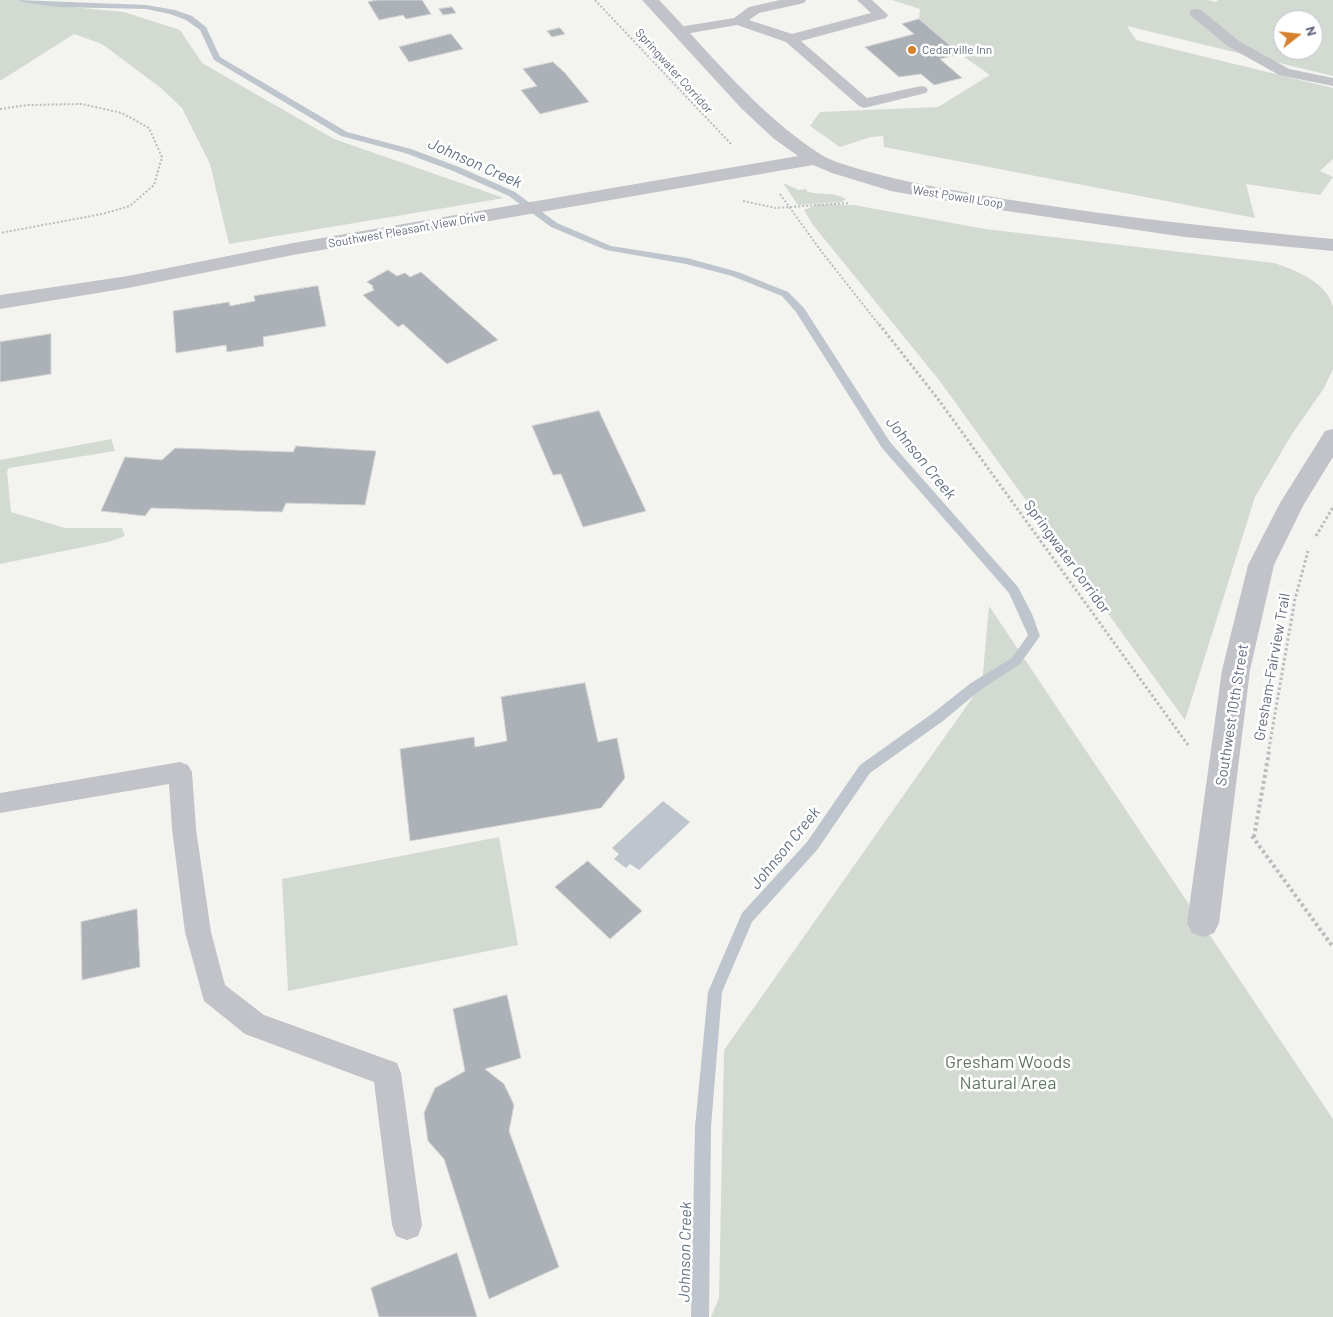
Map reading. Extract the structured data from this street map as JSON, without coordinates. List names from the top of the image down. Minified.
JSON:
{"streets":{"street":["West Powell Loop","Southwest Pleasant View Drive","Southwest 10th Street"],"path":["Springwater Corridor","Gresham-Fairview Trail"]},"crossings":[["Springwater Corridor","Gresham-Fairview Trail"],["Springwater Corridor","Southwest 10th Street"],["West Powell Loop","Southwest Pleasant View Drive"]],"water":["Johnson Creek"],"parks":["Gresham Woods Natural Area"],"places":["Cedarville Inn"],"north":"right"}
